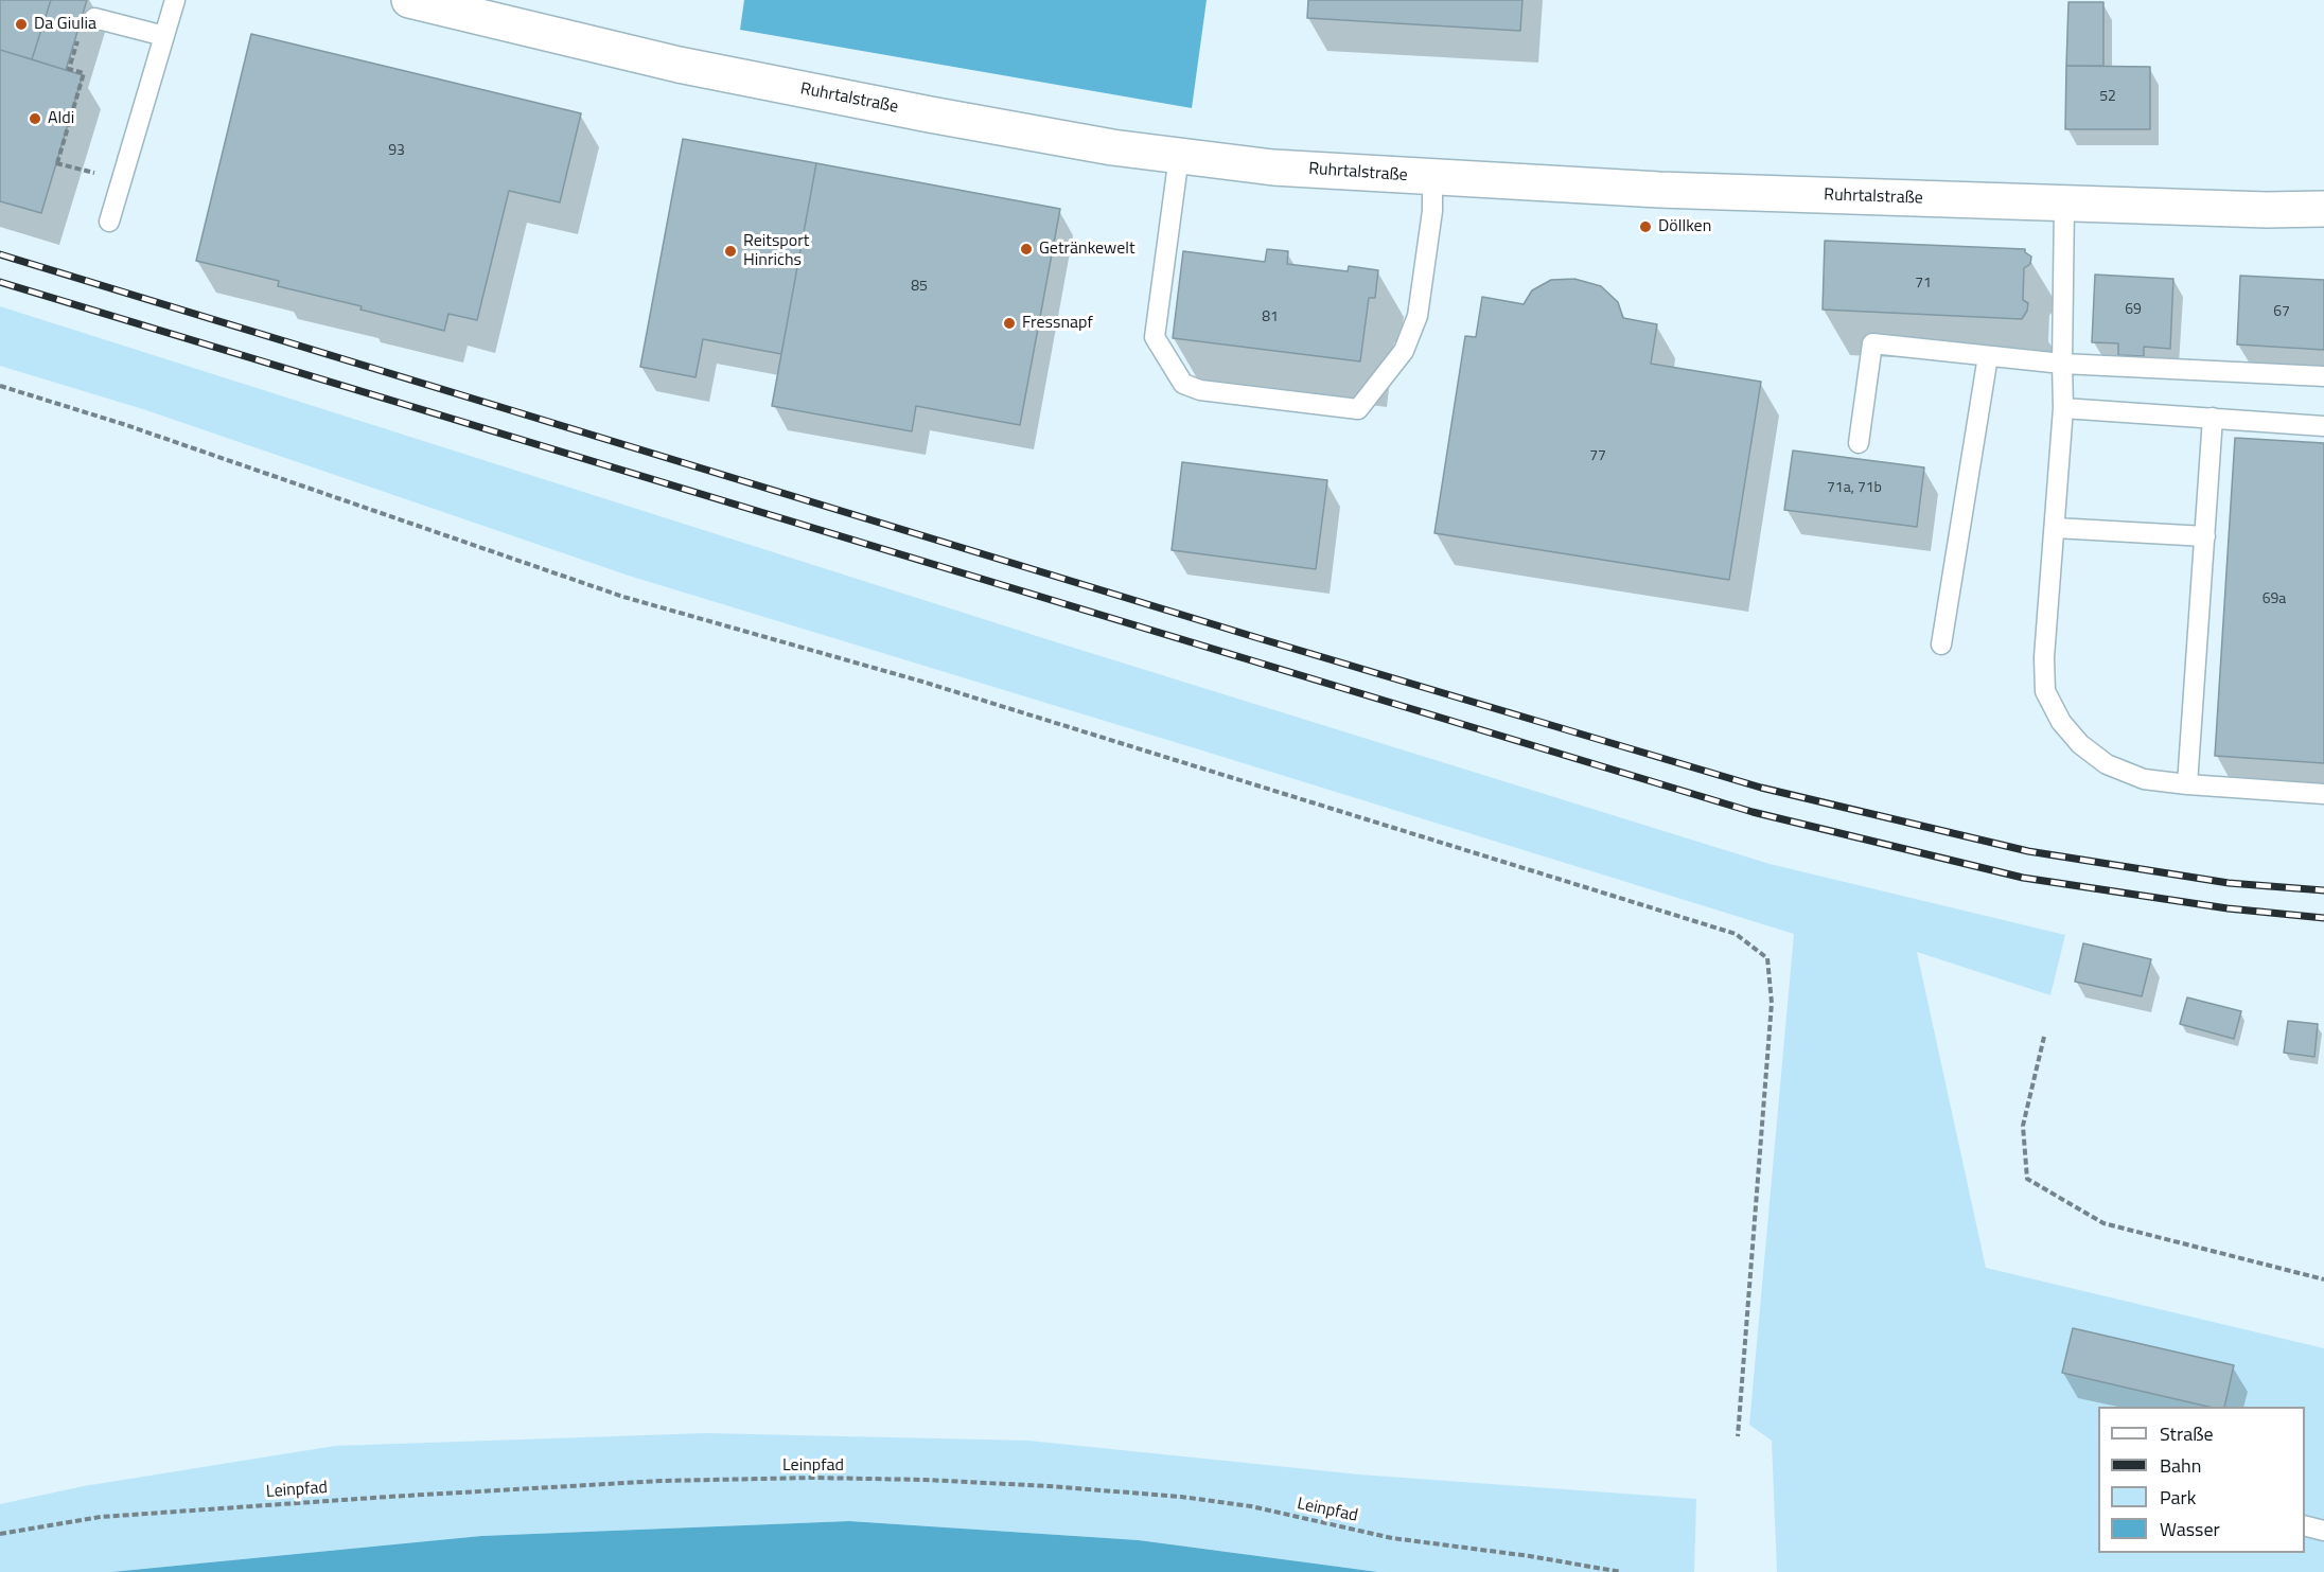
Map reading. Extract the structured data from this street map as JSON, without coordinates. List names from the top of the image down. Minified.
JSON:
{"streets":{"main road":["Ruhrtalstraße"],"path":["Leinpfad"]},"places":["Da Giulia","Aldi","Döllken","Getränkewelt","Reitsport Hinrichs","Fressnapf"],"house_numbers":["52","93","71","85","69","67","81","77","71a, 71b","69a"],"legend":["Straße","Bahn","Park","Wasser"]}
